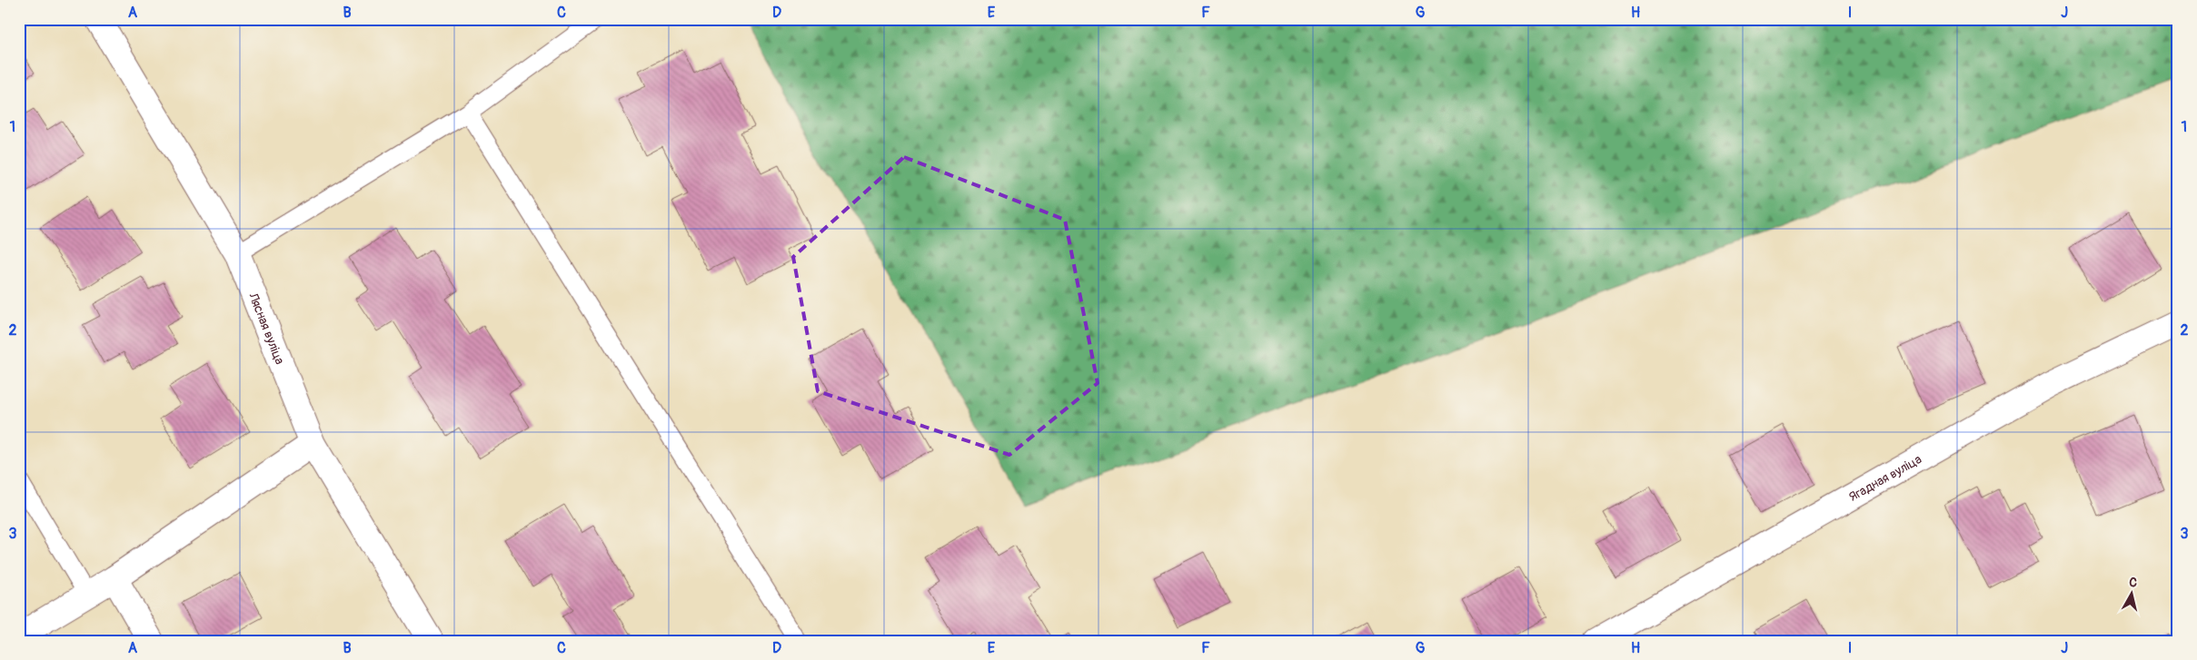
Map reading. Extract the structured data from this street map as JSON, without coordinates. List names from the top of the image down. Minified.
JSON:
{"streets":{"street":["Лясная вуліца","Ягадная вуліца"]},"north":"top","grid":{"columns":["A","B","C","D","E","F","G","H","I","J"],"rows":["1","2","3"]}}
